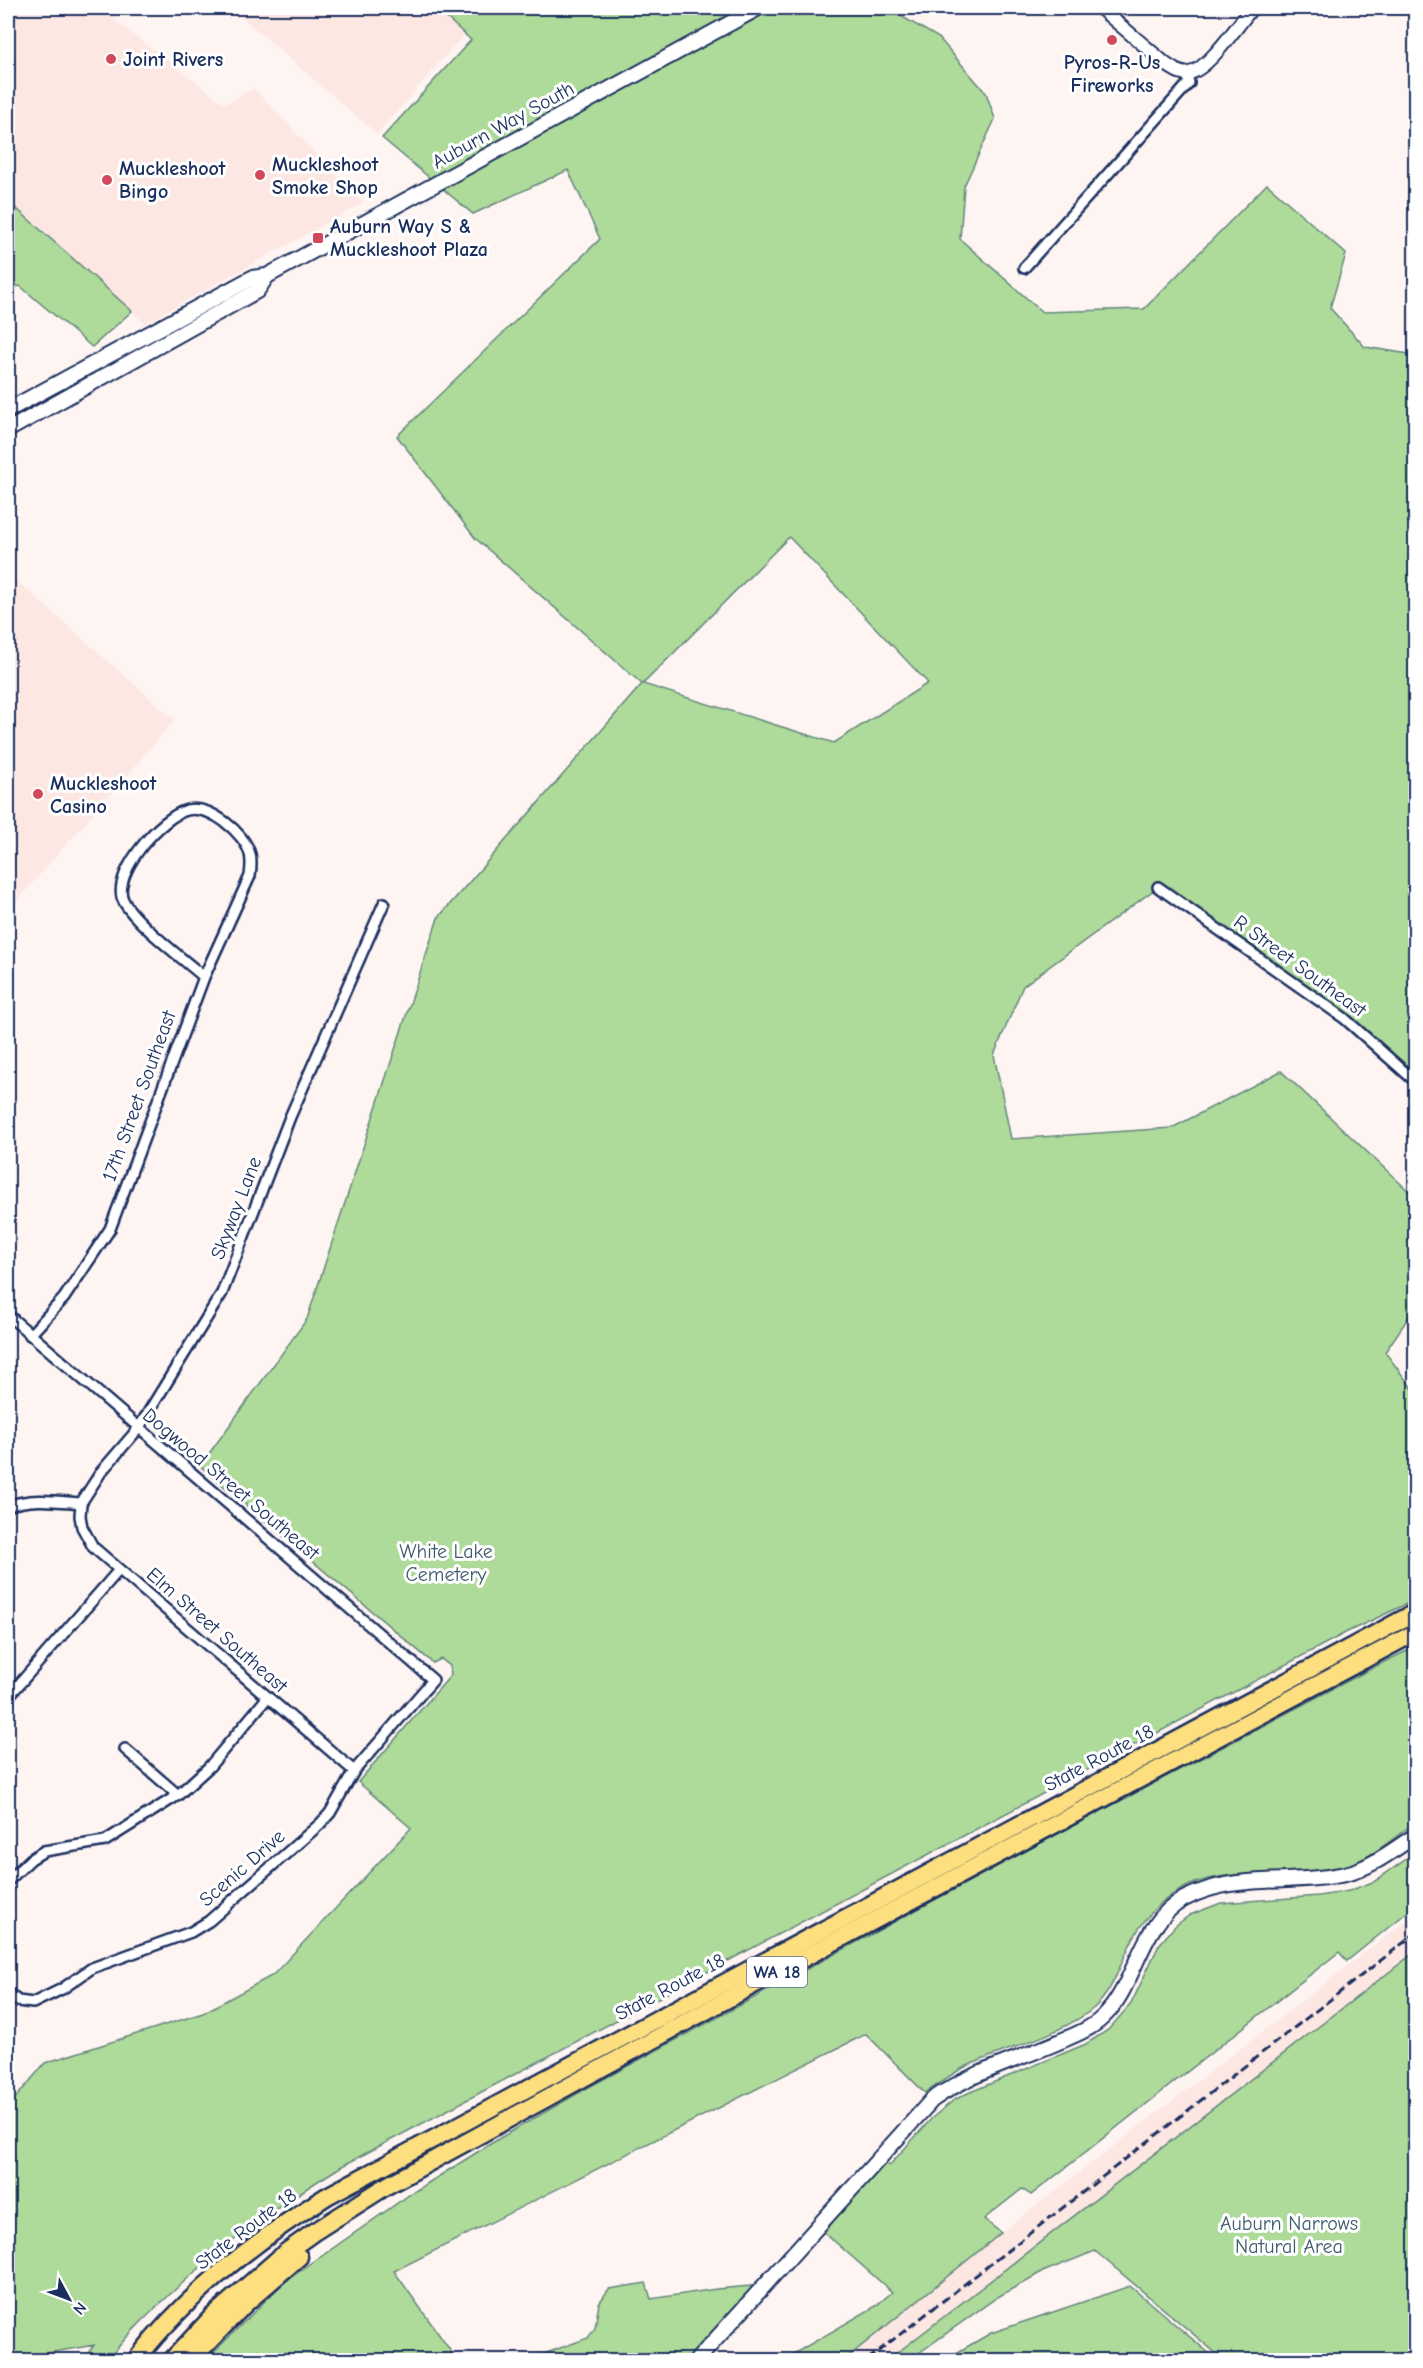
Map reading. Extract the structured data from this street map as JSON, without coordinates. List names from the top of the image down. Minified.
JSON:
{"streets":{"highway":["State Route 18","WA 18"],"main road":["Auburn Way South"],"street":["R Street Southeast","17th Street Southeast","Skyway Lane","Dogwood Street Southeast","Elm Street Southeast","Scenic Drive"]},"crossings":[["17th Street Southeast","Dogwood Street Southeast"],["Skyway Lane","Dogwood Street Southeast"],["Skyway Lane","Elm Street Southeast"],["Dogwood Street Southeast","Scenic Drive"],["Elm Street Southeast","Scenic Drive"]],"parks":["White Lake Cemetery","Auburn Narrows Natural Area"],"places":{"other":["Pyros-R-Us Fireworks","Joint Rivers","Muckleshoot Smoke Shop","Muckleshoot Bingo","Muckleshoot Casino"],"transit":["Auburn Way S & Muckleshoot Plaza"]},"north":"bottom right"}
